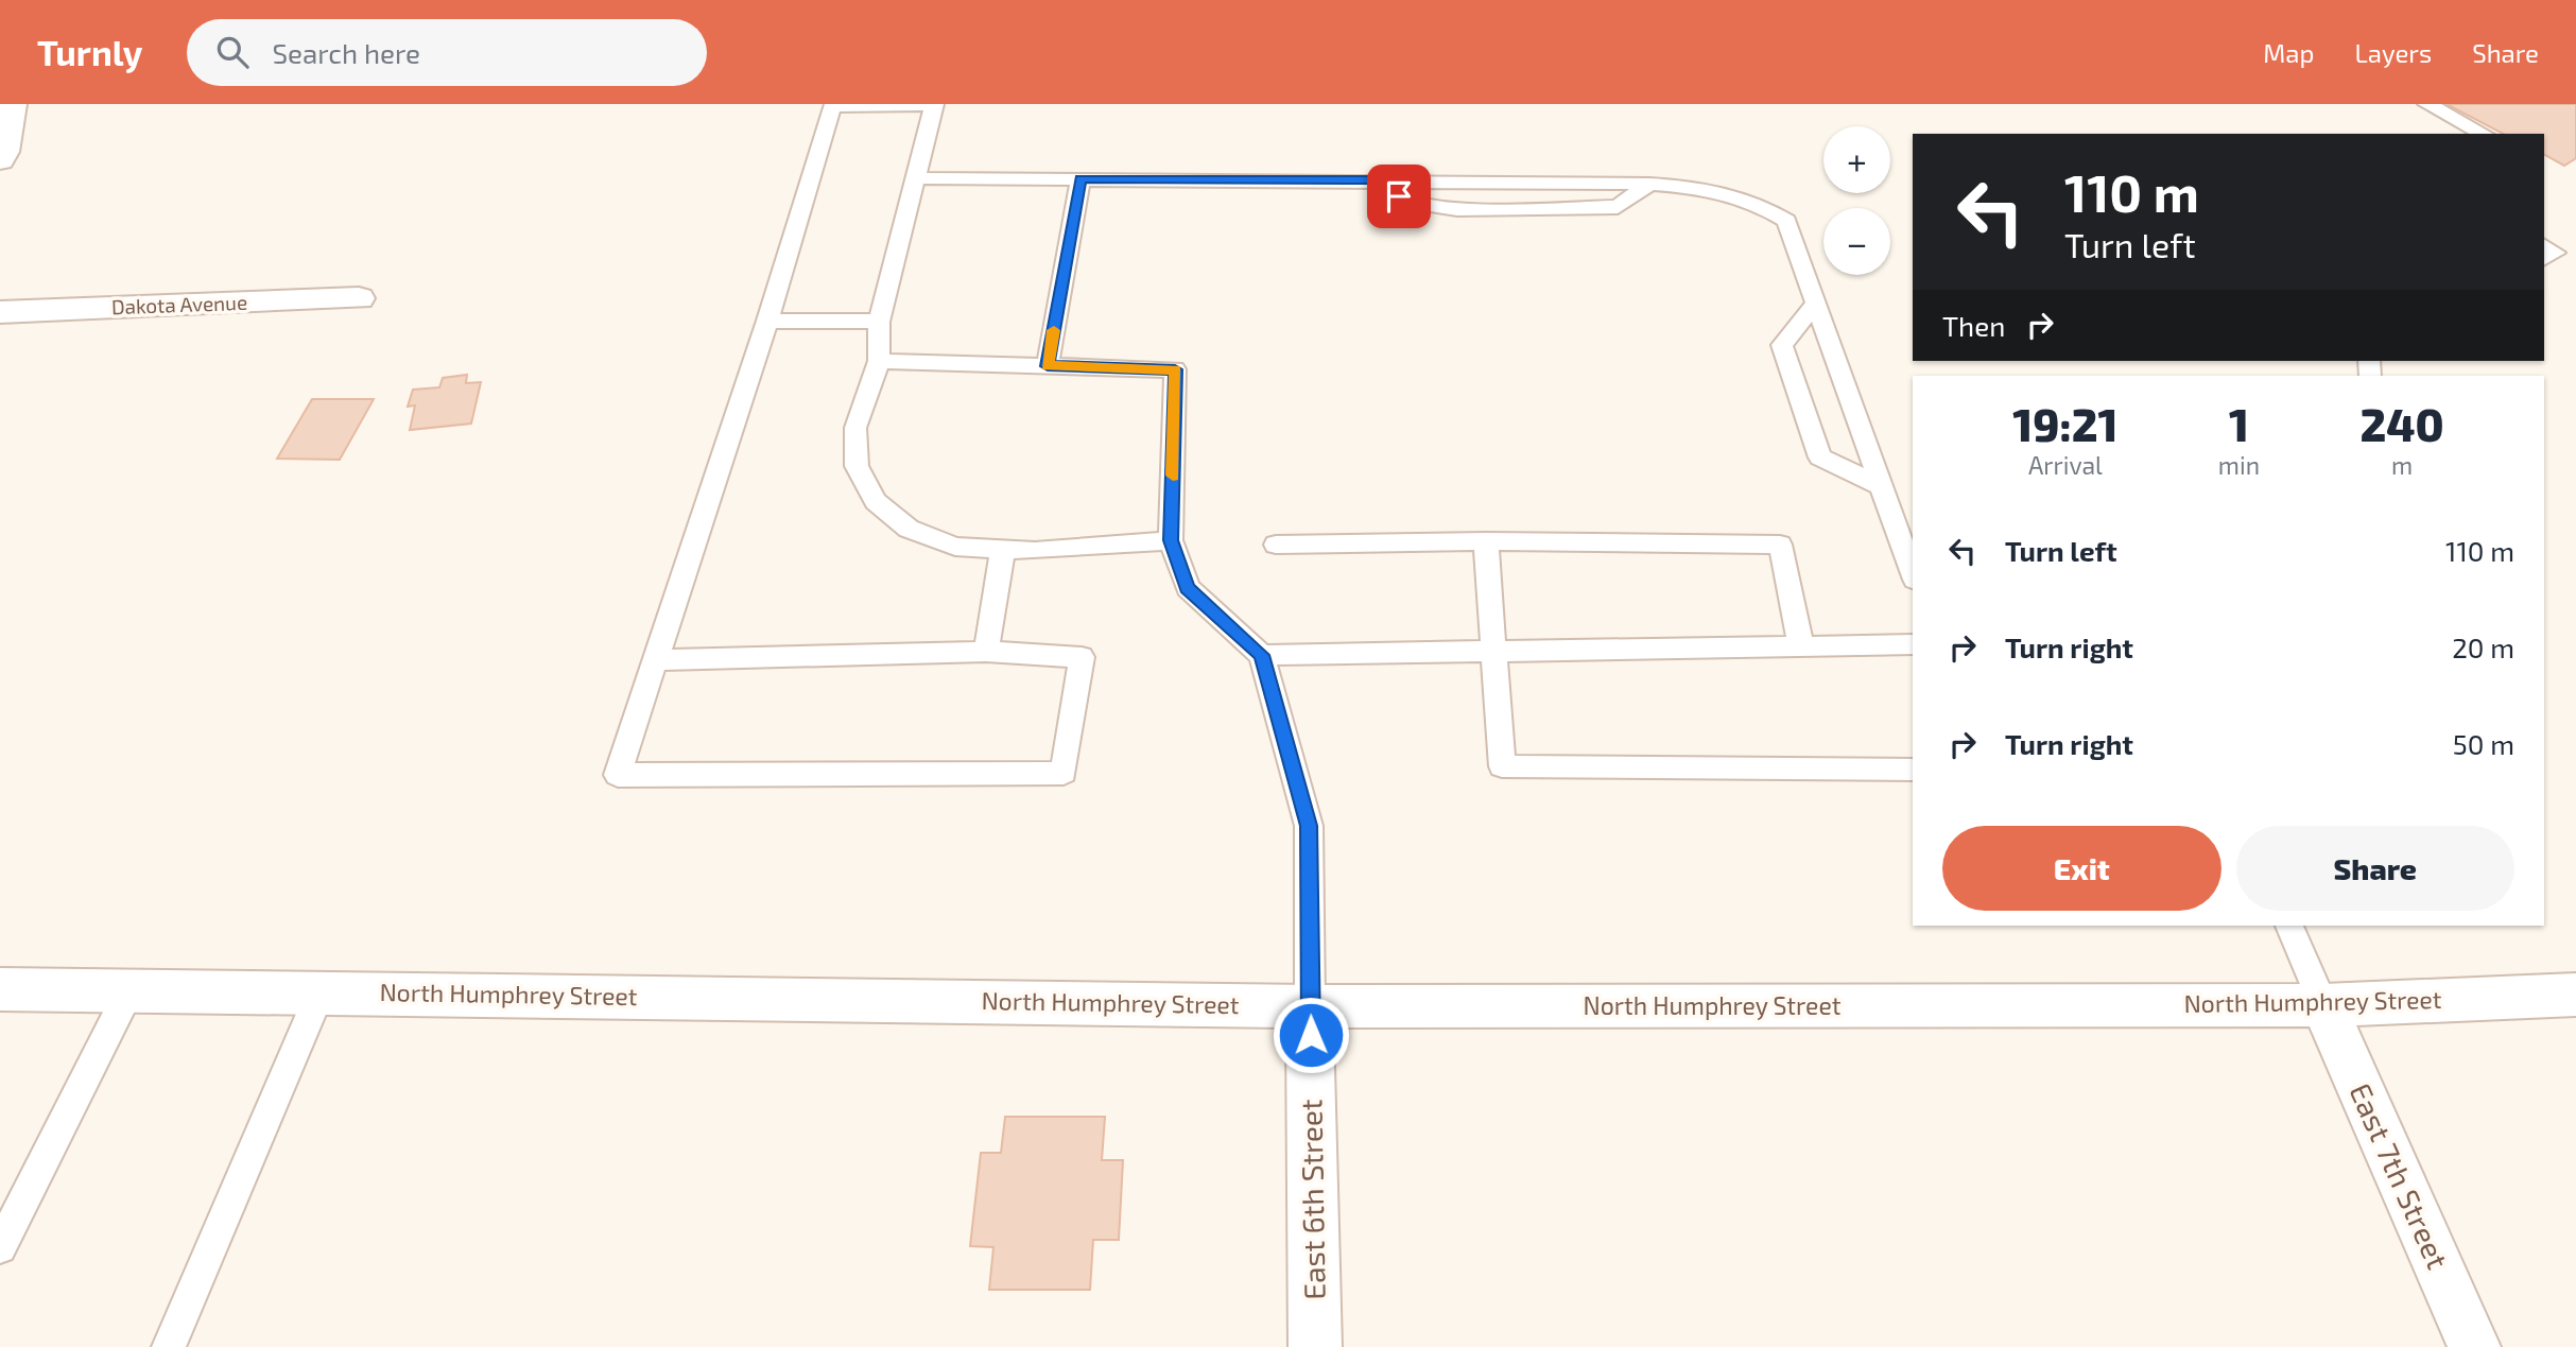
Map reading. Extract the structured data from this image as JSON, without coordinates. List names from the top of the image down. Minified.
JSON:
{"streets":{"street":["Dakota Avenue","North Humphrey Street","East 7th Street","East 6th Street"]},"crossings":[["North Humphrey Street","East 7th Street"],["North Humphrey Street","East 6th Street"]],"page":{"header":"Turnly","search":"Search here","nav":["Map","Layers","Share"],"map_buttons":["+","−"],"turn":["110 m","Turn left"],"then":"Then","eta":["19:21","Arrival","1","min","240","m"],"list":[{"name":"Turn left","value":"110 m"},{"name":"Turn right","value":"20 m"},{"name":"Turn right","value":"50 m"}],"buttons":["Exit","Share"]}}
